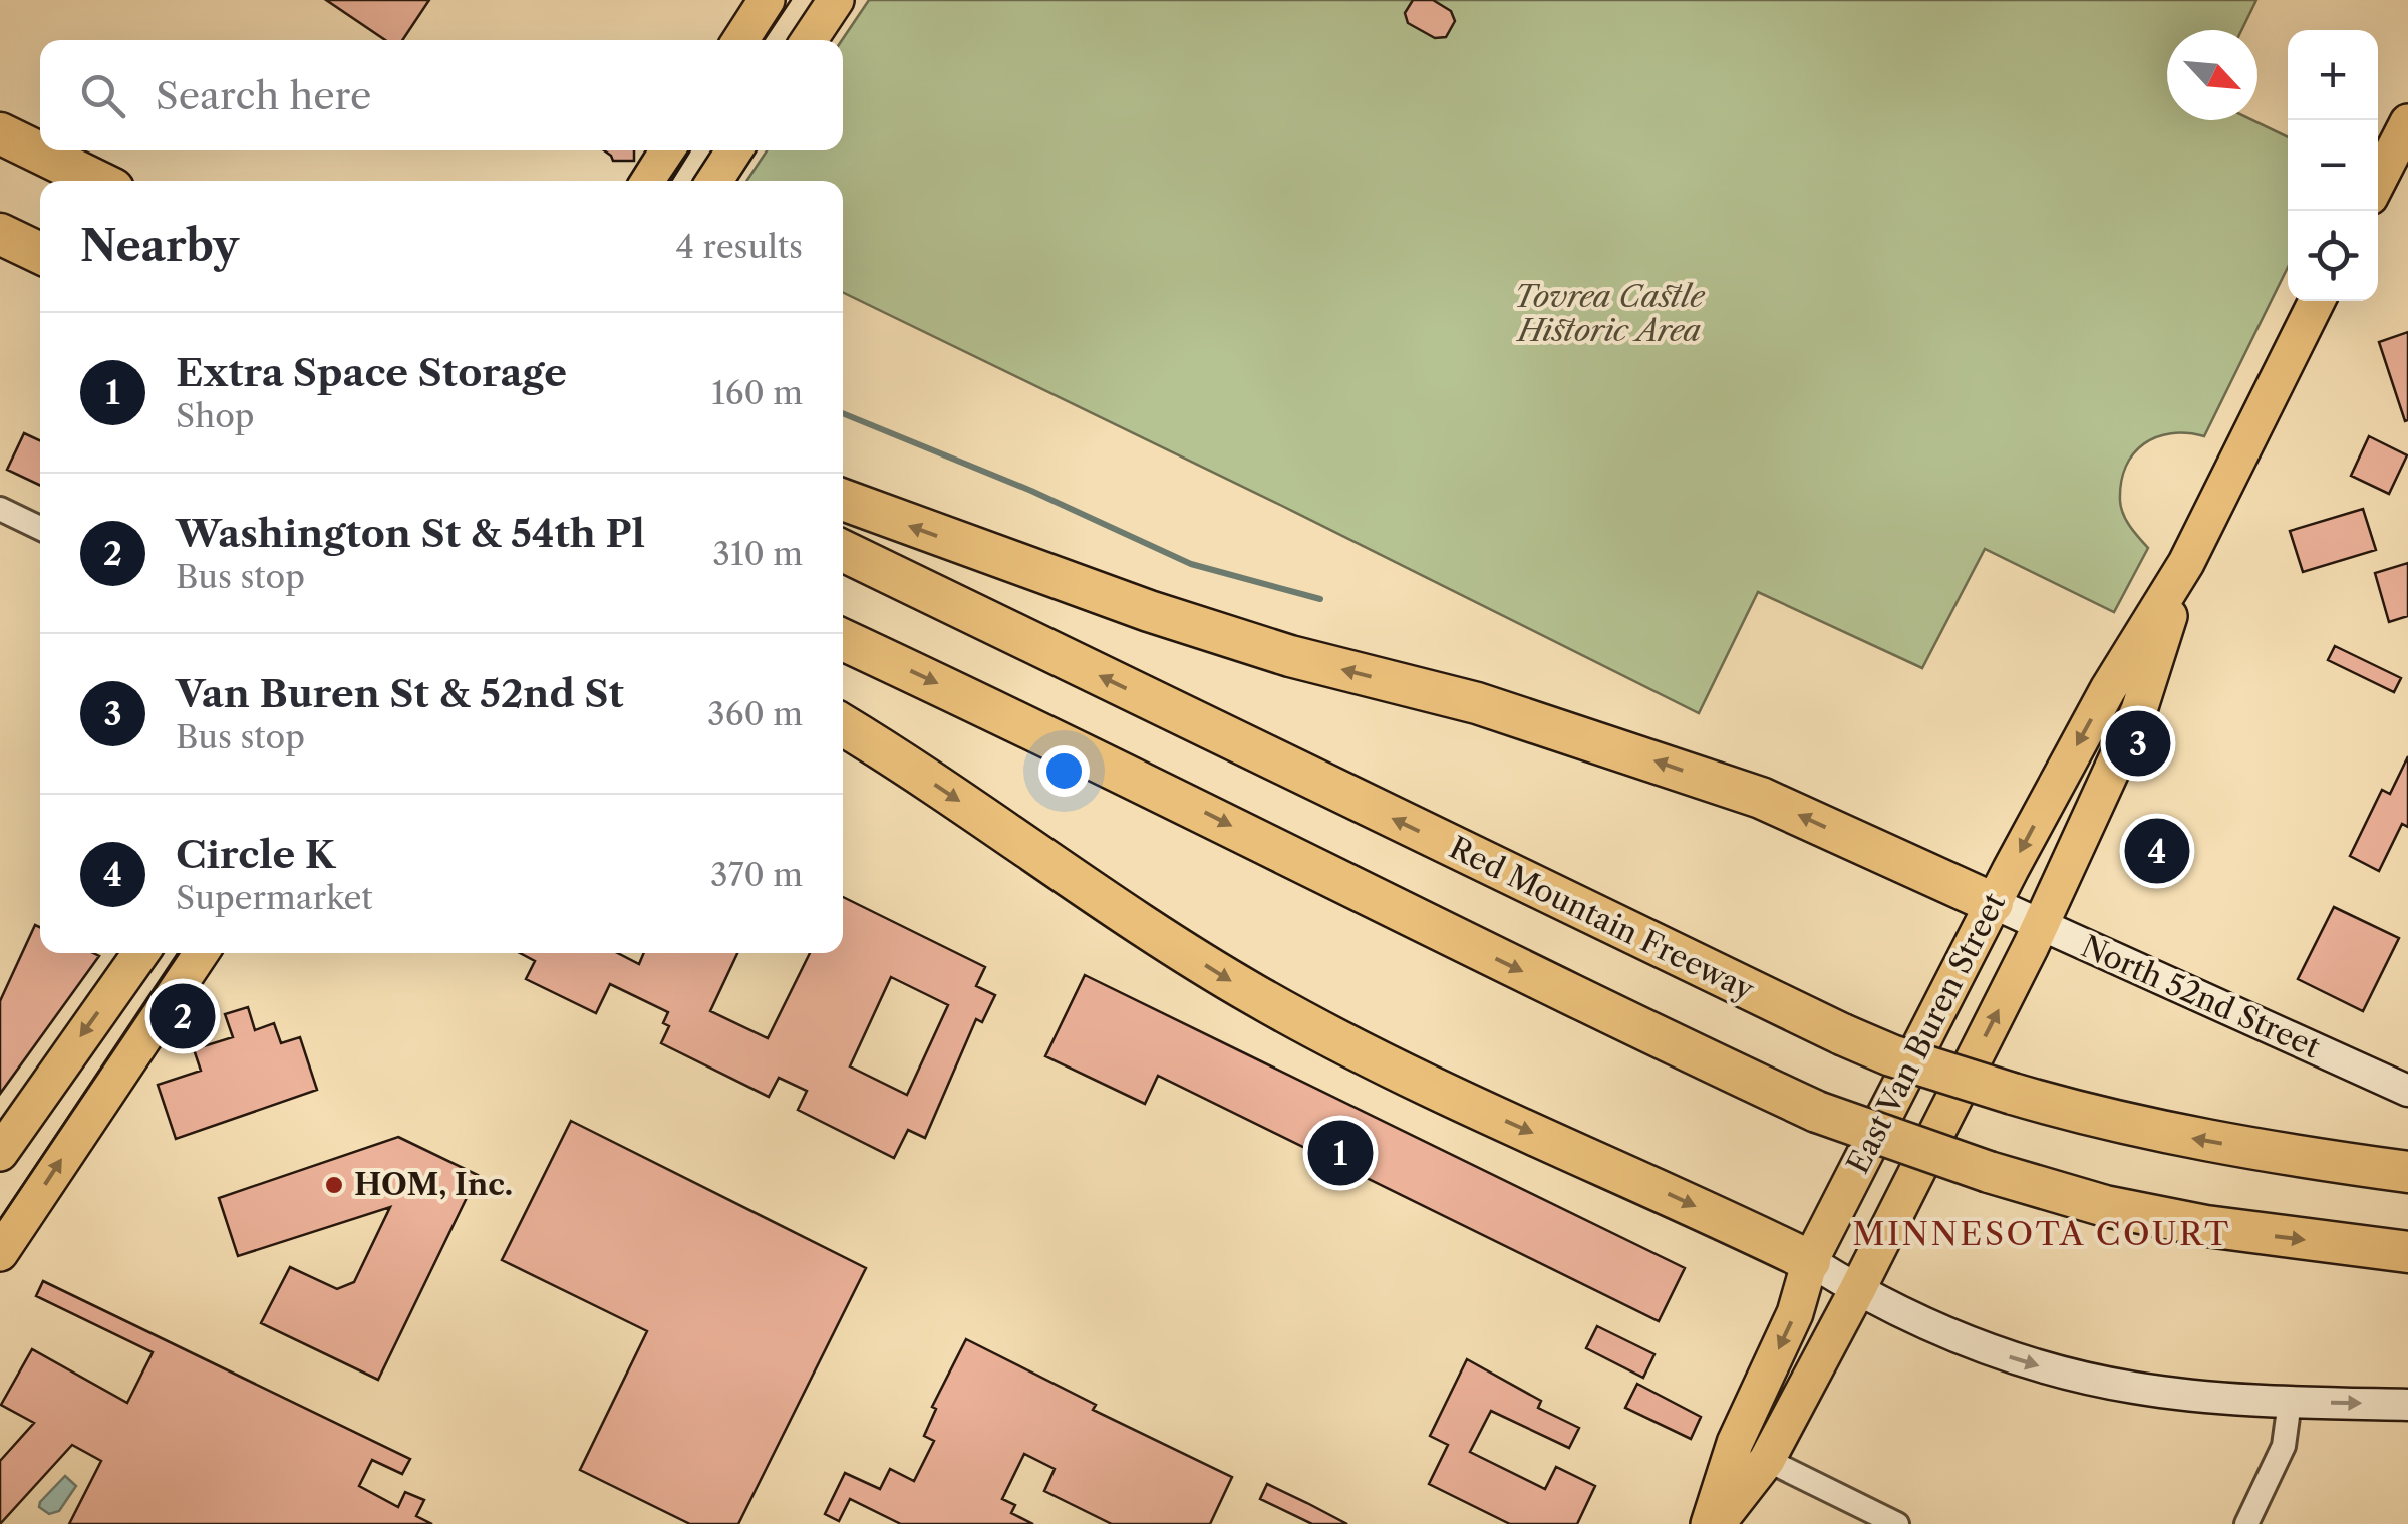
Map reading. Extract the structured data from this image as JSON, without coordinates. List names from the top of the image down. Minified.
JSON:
{"streets":{"highway":["Red Mountain Freeway"],"main road":["North 52nd Street","East Van Buren Street"]},"crossings":[["North 52nd Street","East Van Buren Street"]],"districts":["MINNESOTA COURT"],"parks":["Tovrea Castle Historic Area"],"places":["HOM, Inc."],"north":"bottom right","page":{"map_buttons":["+","−"],"search":"Search here","heading":["Nearby","4 results"],"list":[{"mark":"1","name":"Extra Space Storage","note":"Shop","value":"160 m"},{"mark":"2","name":"Washington St & 54th Pl","note":"Bus stop","value":"310 m"},{"mark":"3","name":"Van Buren St & 52nd St","note":"Bus stop","value":"360 m"},{"mark":"4","name":"Circle K","note":"Supermarket","value":"370 m"}],"pins":["3","4","2","1"]}}
